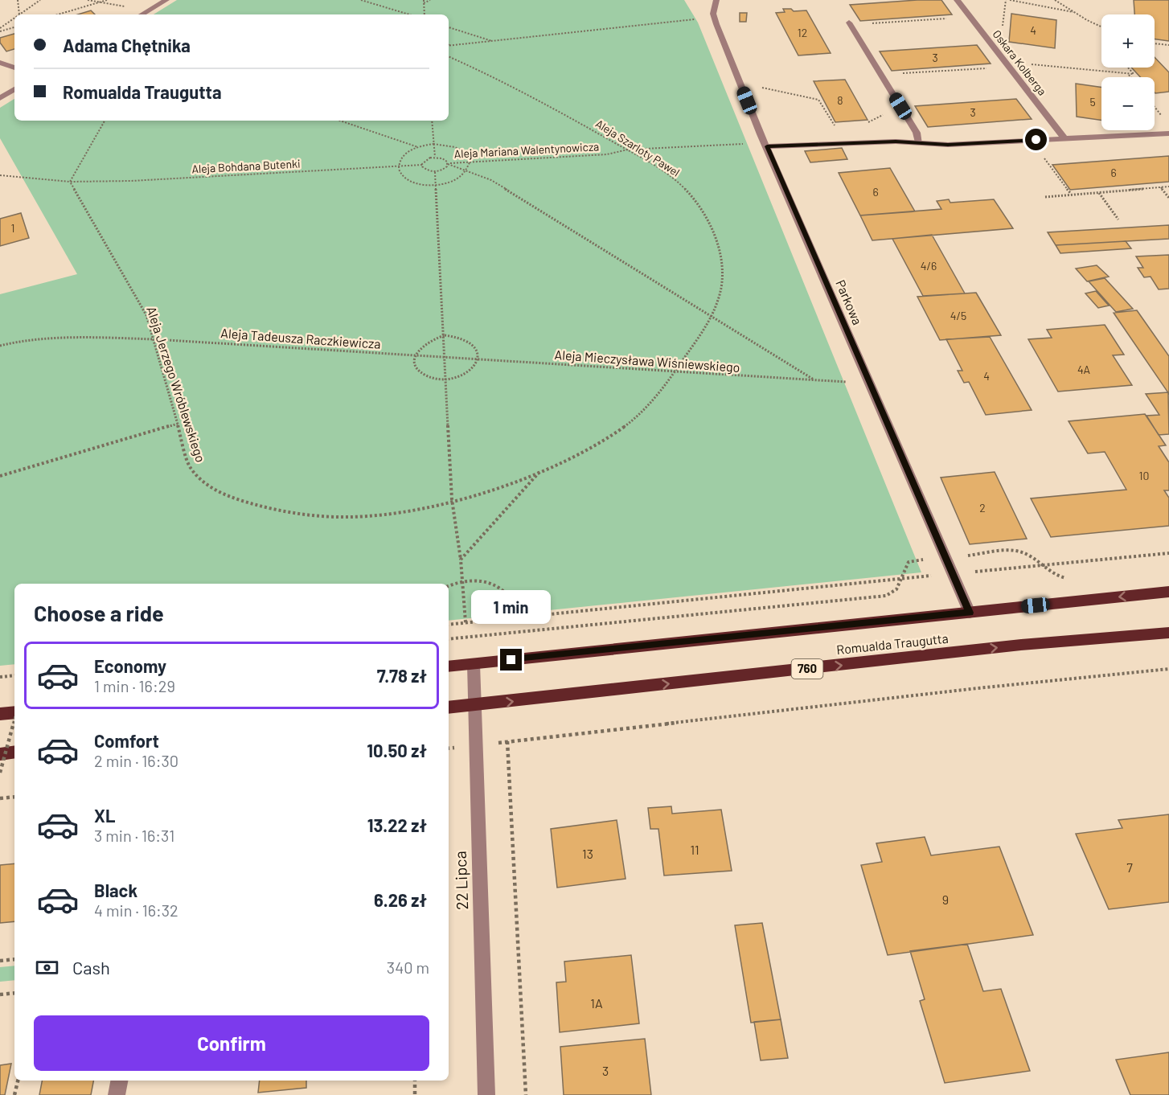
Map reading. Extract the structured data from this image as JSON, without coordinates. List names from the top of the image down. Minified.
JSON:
{"streets":{"main road":["Romualda Traugutta","760"],"street":["Oskara Kolberga","Parkowa","22 Lipca"],"path":["Aleja Szarloty Pawel","Aleja Mariana Walentynowicza","Aleja Bohdana Butenki","Aleja Tadeusza Raczkiewicza","Aleja Mieczysława Wiśniewskiego","Aleja Jerzego Wróblewskiego"]},"crossings":[["Aleja Szarloty Pawel","Aleja Mariana Walentynowicza"],["Aleja Szarloty Pawel","Aleja Mieczysława Wiśniewskiego"],["Aleja Szarloty Pawel","Aleja Jerzego Wróblewskiego"],["Aleja Bohdana Butenki","Aleja Jerzego Wróblewskiego"],["Parkowa","Romualda Traugutta"],["Aleja Tadeusza Raczkiewicza","Aleja Mieczysława Wiśniewskiego"],["Aleja Tadeusza Raczkiewicza","Aleja Jerzego Wróblewskiego"],["Romualda Traugutta","22 Lipca"]],"house_numbers":["4","12","3","8","5","3","6","6","1","4/6","4/5","4A","4","10","2","11","13","7","9","1A","3"],"page":{"map_buttons":["+","−"],"banner":["Adama Chętnika","Romualda Traugutta"],"heading":"Choose a ride","bubble":"1 min","list":[{"name":"Economy","note":"1 min · 16:29","value":"7.78 zł"},{"name":"Comfort","note":"2 min · 16:30","value":"10.50 zł"},{"name":"XL","note":"3 min · 16:31","value":"13.22 zł"},{"name":"Black","note":"4 min · 16:32","value":"6.26 zł"}],"pay":["Cash","340 m"],"buttons":"Confirm"}}
